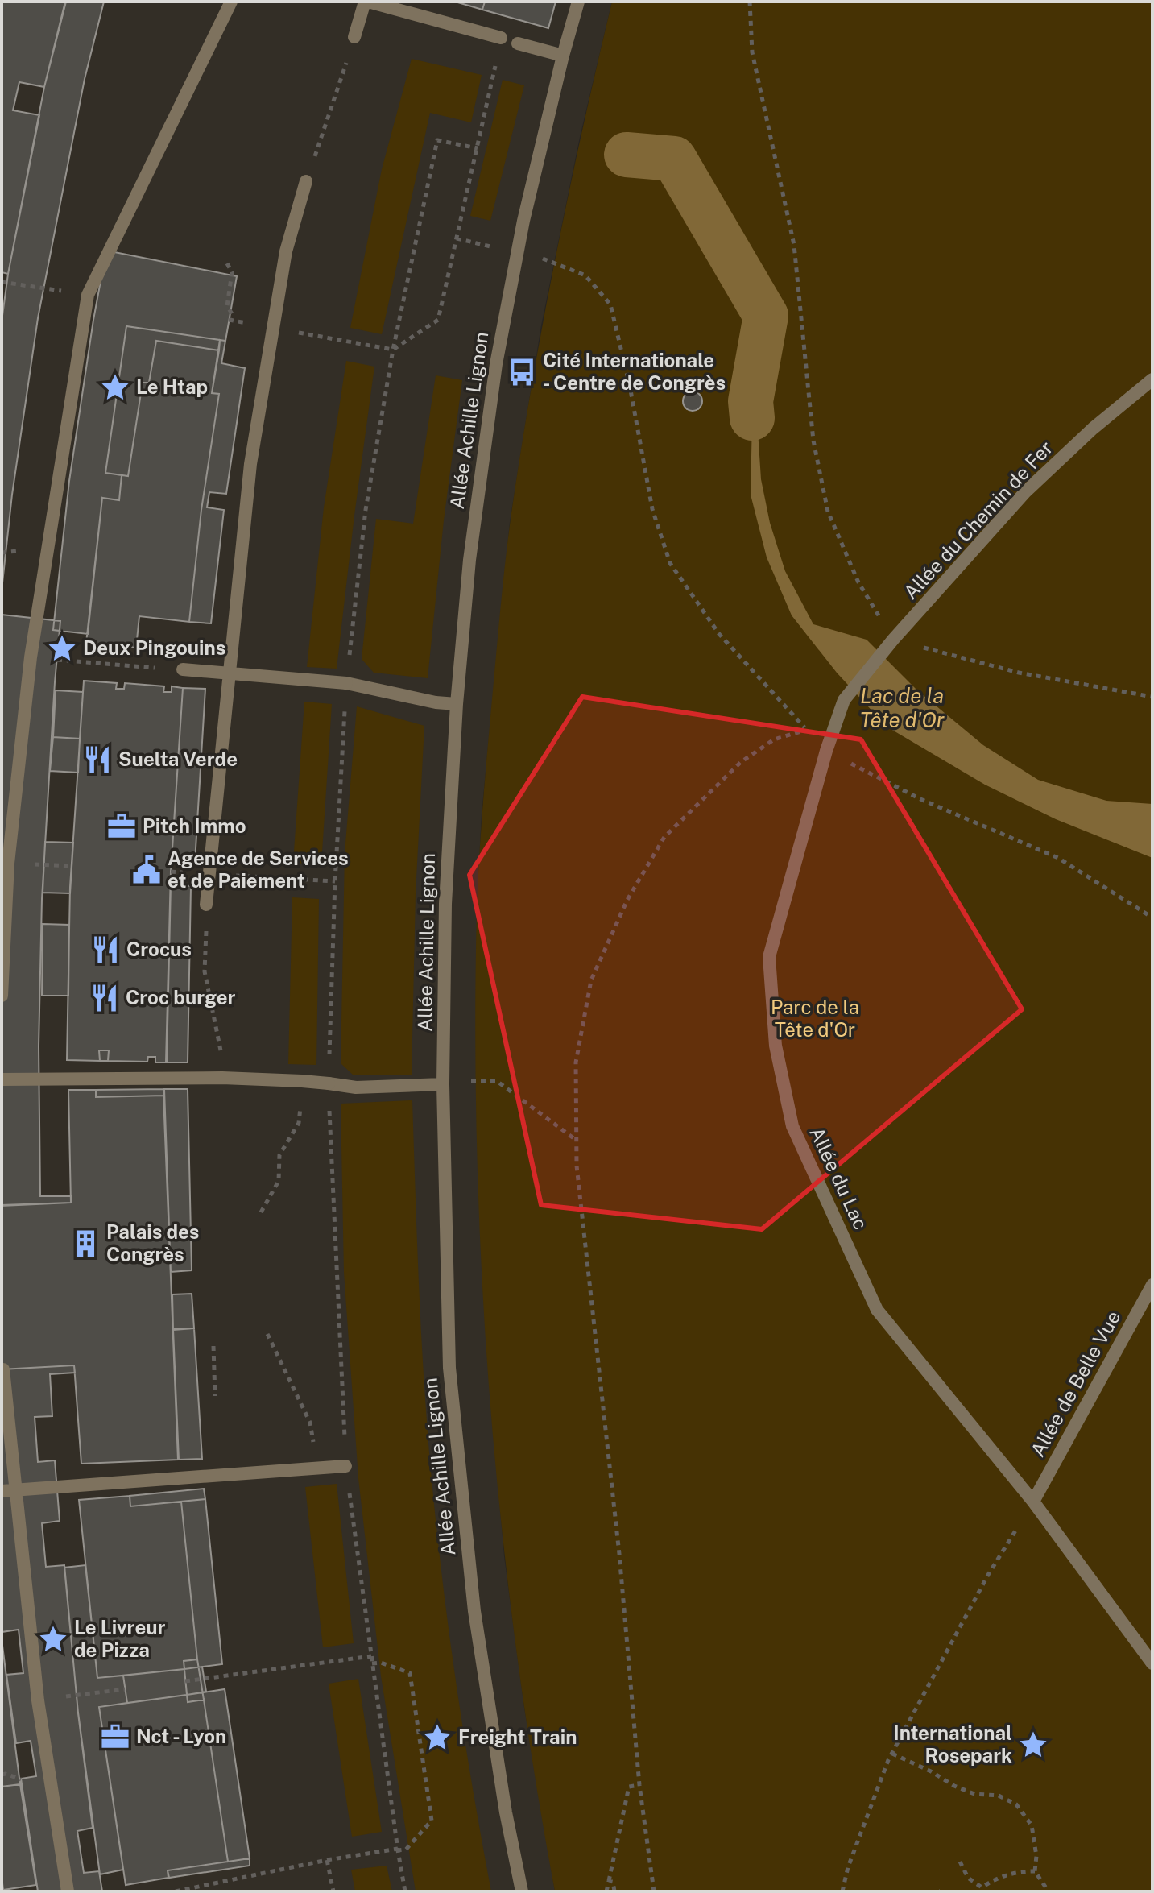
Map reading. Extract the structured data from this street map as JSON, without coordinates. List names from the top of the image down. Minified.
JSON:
{"streets":{"street":["Allée Achille Lignon","Allée du Chemin de Fer","Allée du Lac","Allée de Belle Vue"]},"crossings":[["Allée du Chemin de Fer","Allée du Lac"],["Allée du Lac","Allée de Belle Vue"]],"water":["Lac de la Tête d'Or"],"parks":["Parc de la Tête d'Or"],"places":{"bus stop":["Cité Internationale - Centre de Congrès"],"place":["Le Htap","Deux Pingouins","Le Livreur de Pizza","Freight Train","International Rosepark"],"restaurant":["Suelta Verde","Crocus","Croc burger"],"office":["Pitch Immo","Nct - Lyon"],"public building":["Agence de Services et de Paiement"],"building":["Palais des Congrès"]}}
